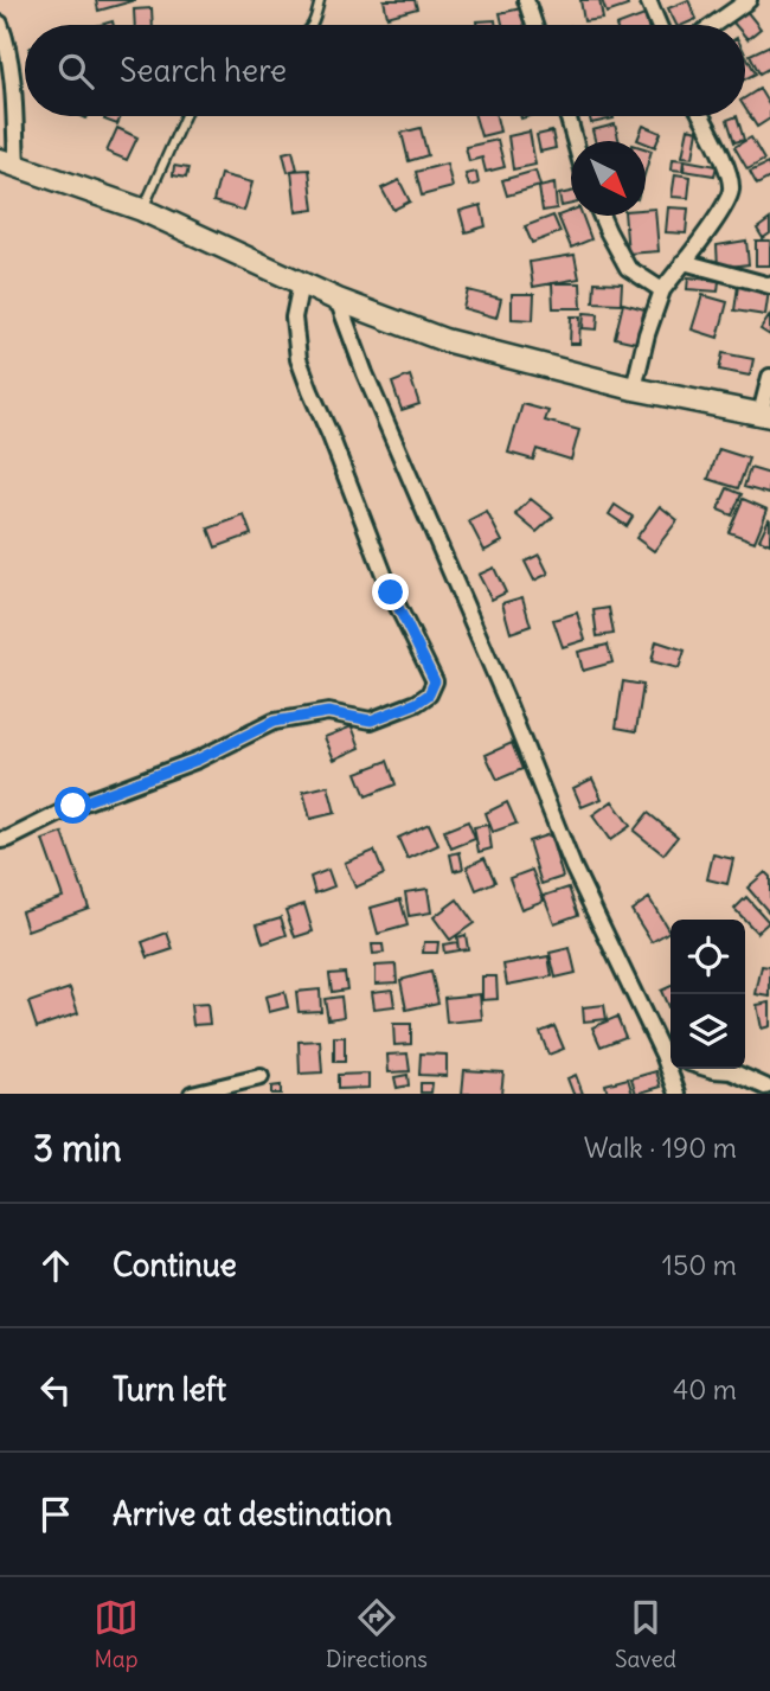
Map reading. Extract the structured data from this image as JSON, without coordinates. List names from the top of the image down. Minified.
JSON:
{"north":"bottom right","page":{"search":"Search here","heading":["3 min","Walk · 190 m"],"list":[["Continue","150 m"],["Turn left","40 m"],"Arrive at destination"],"nav":["Map","Directions","Saved"]}}
